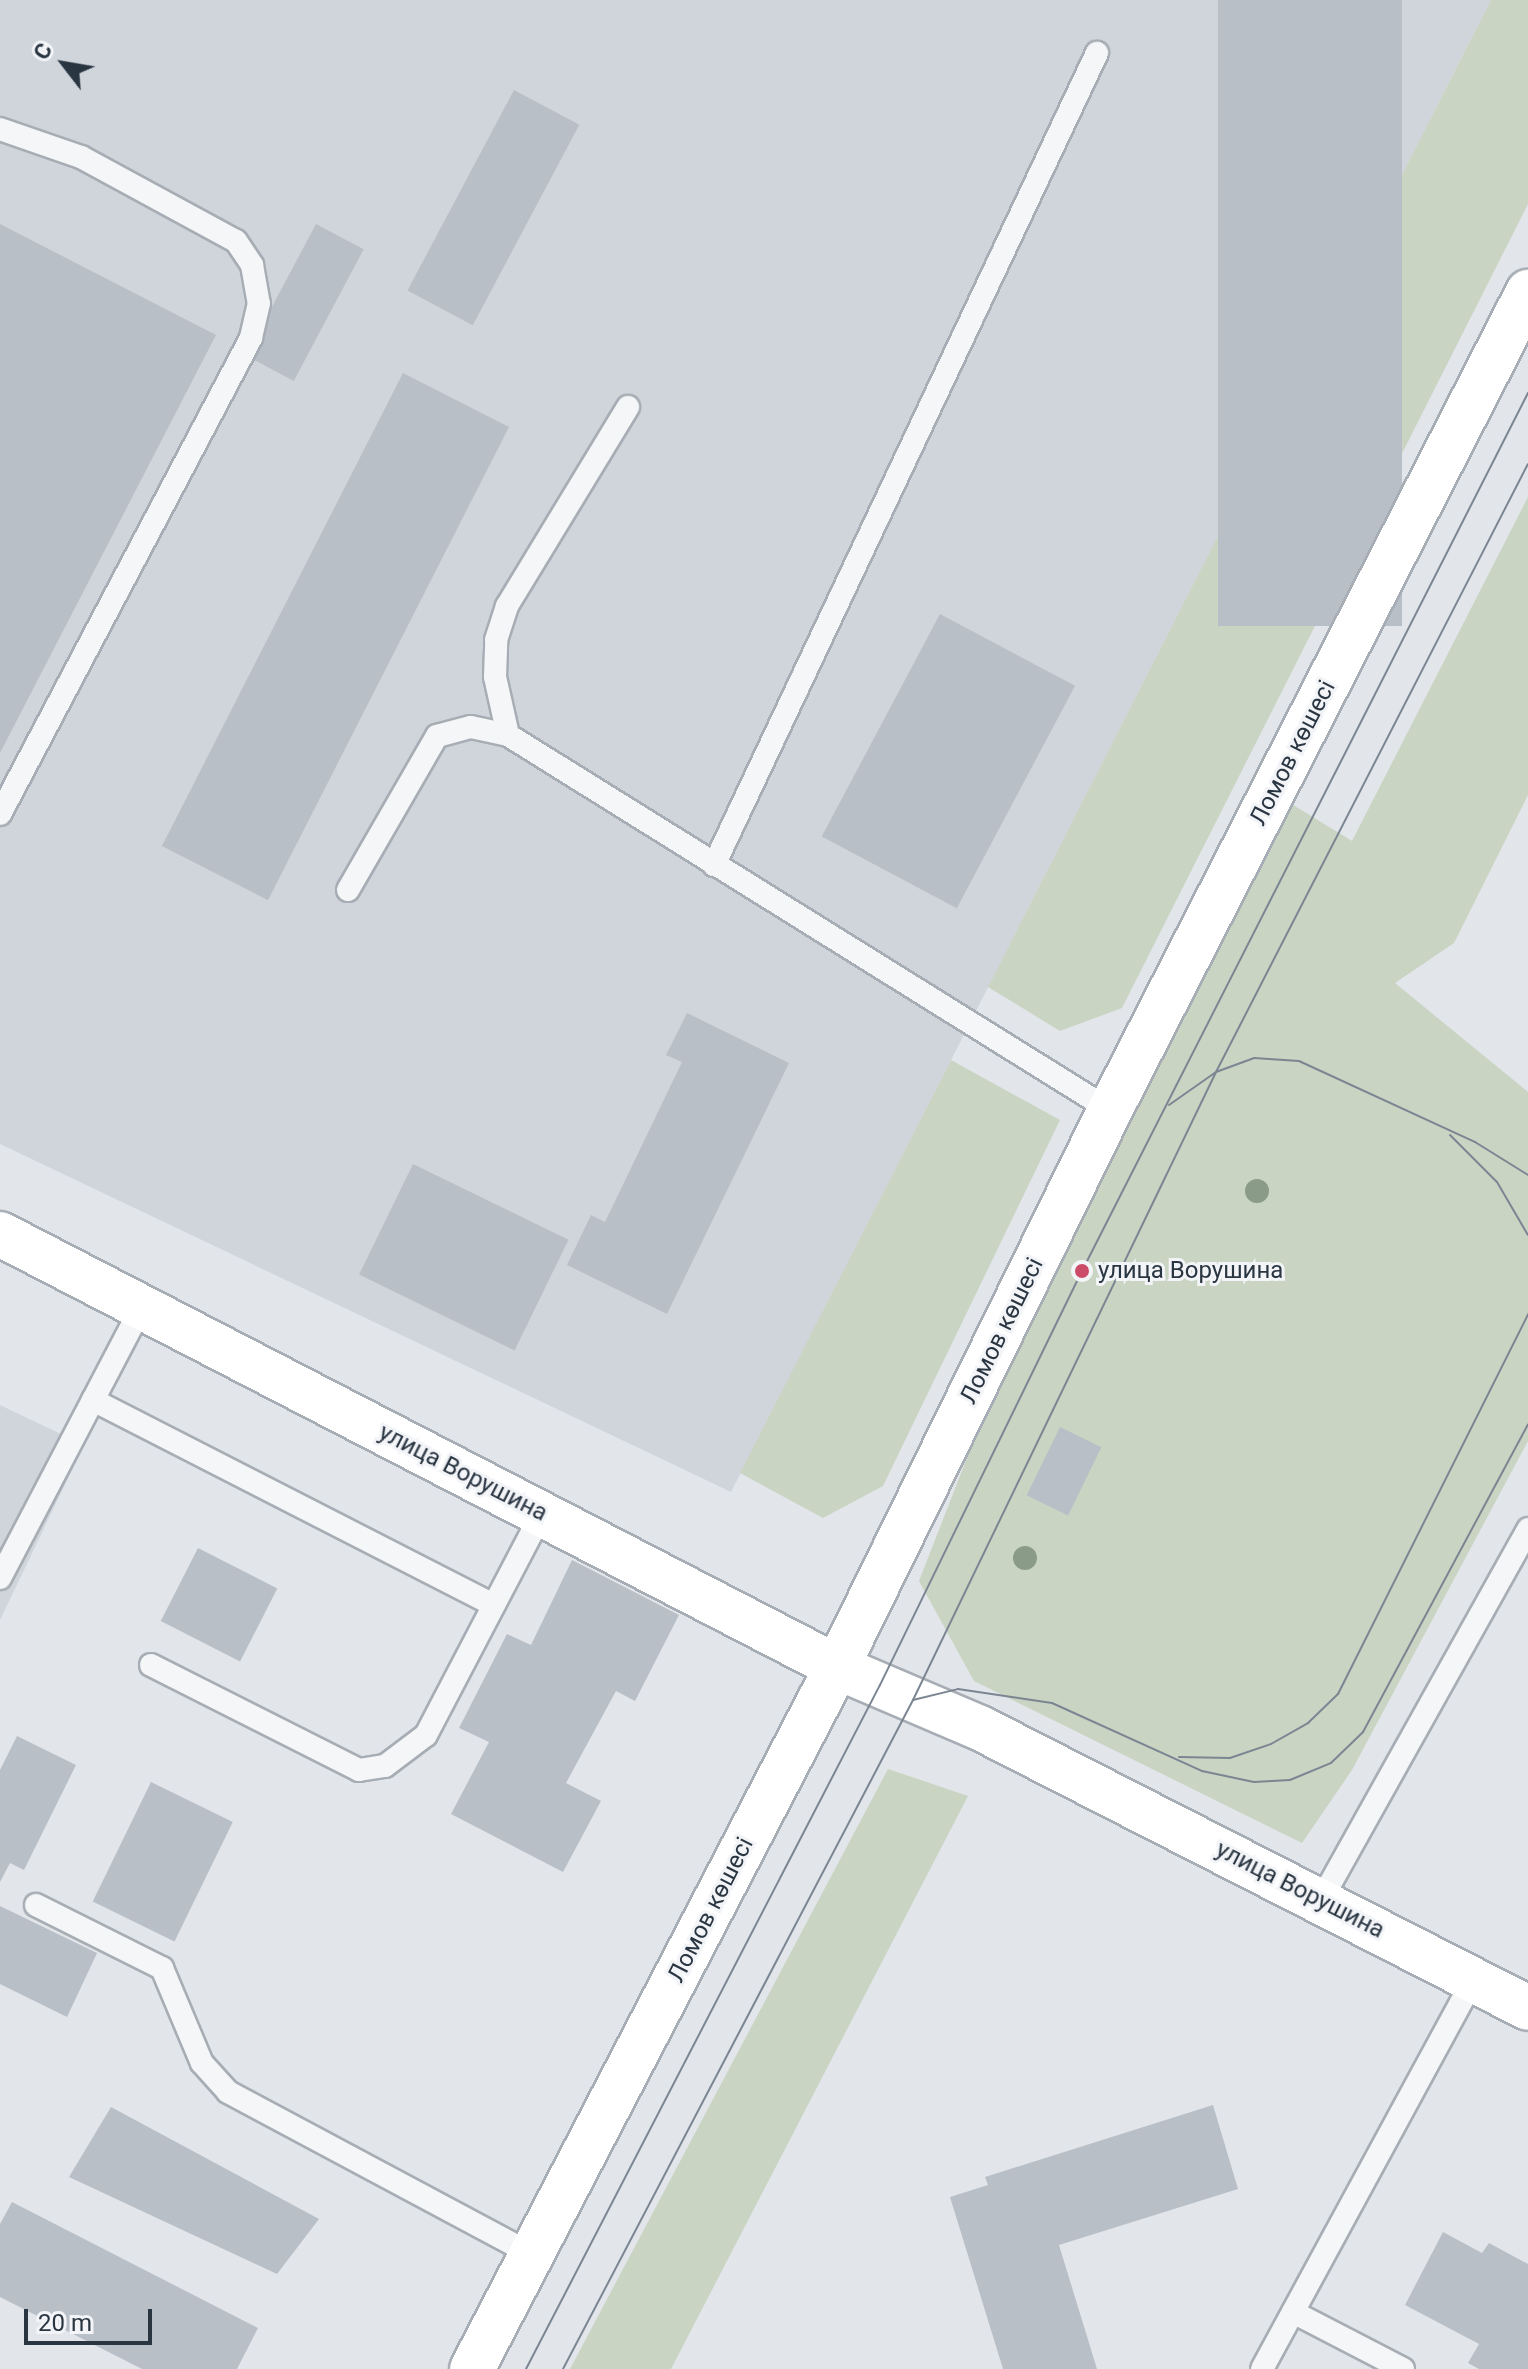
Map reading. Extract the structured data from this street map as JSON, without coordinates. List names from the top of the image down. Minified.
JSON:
{"streets":{"main road":["Ломов көшесі","улица Ворушина"]},"crossings":[["Ломов көшесі","улица Ворушина"]],"places":["улица Ворушина"],"scale_bar":"20 m","north":"top left"}
